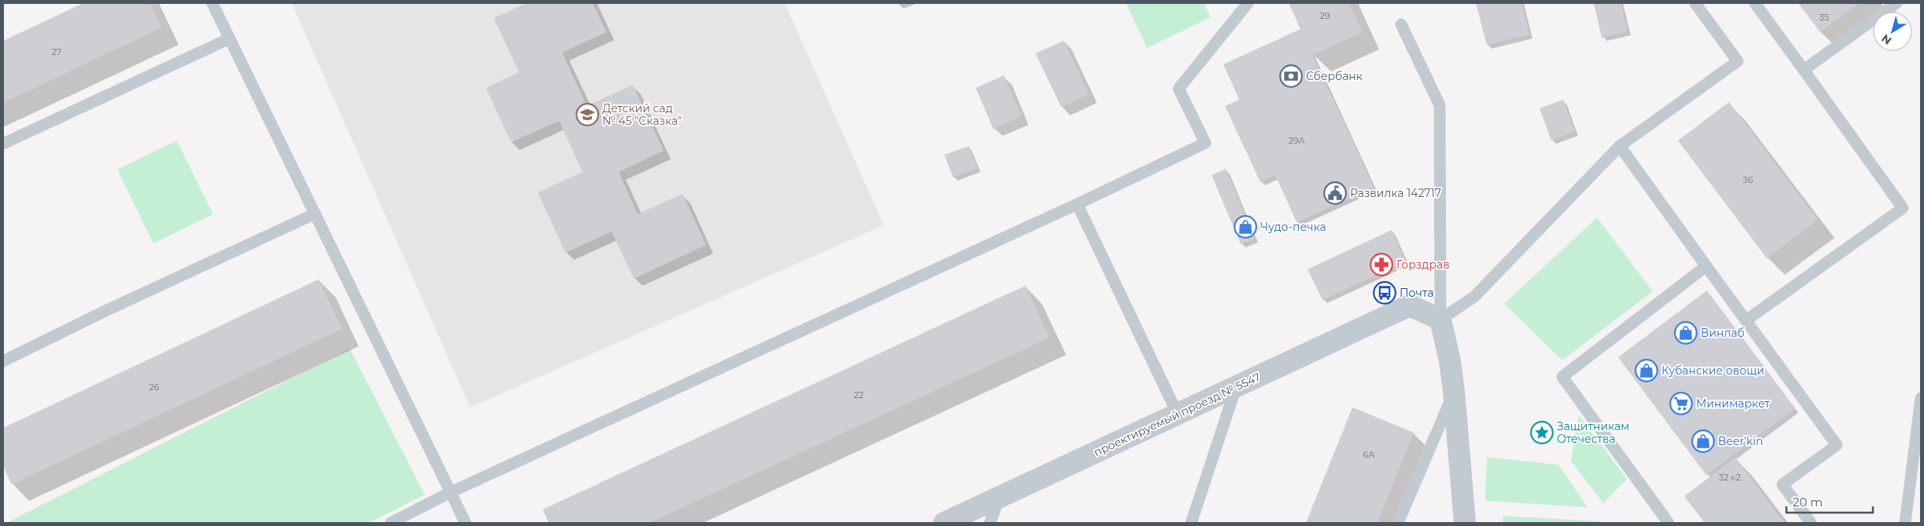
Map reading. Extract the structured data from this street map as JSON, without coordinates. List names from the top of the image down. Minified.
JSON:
{"streets":{"street":["проектируемый проезд № 5547"]},"places":{"bank":["Сбербанк"],"school or university":["Детский сад № 45 \"Сказка\""],"public building":["Развилка 142717"],"shop":["Чудо-печка","Винлаб","Кубанские овощи","Beer'kin"],"pharmacy":["Горздрав"],"bus stop":["Почта"],"supermarket":["Минимаркет"],"place":["Защитникам Отечества"]},"house_numbers":["29","35","27","29А","36","26","22","6А","32 к2"],"scale_bar":"20 m","north":"bottom left"}
